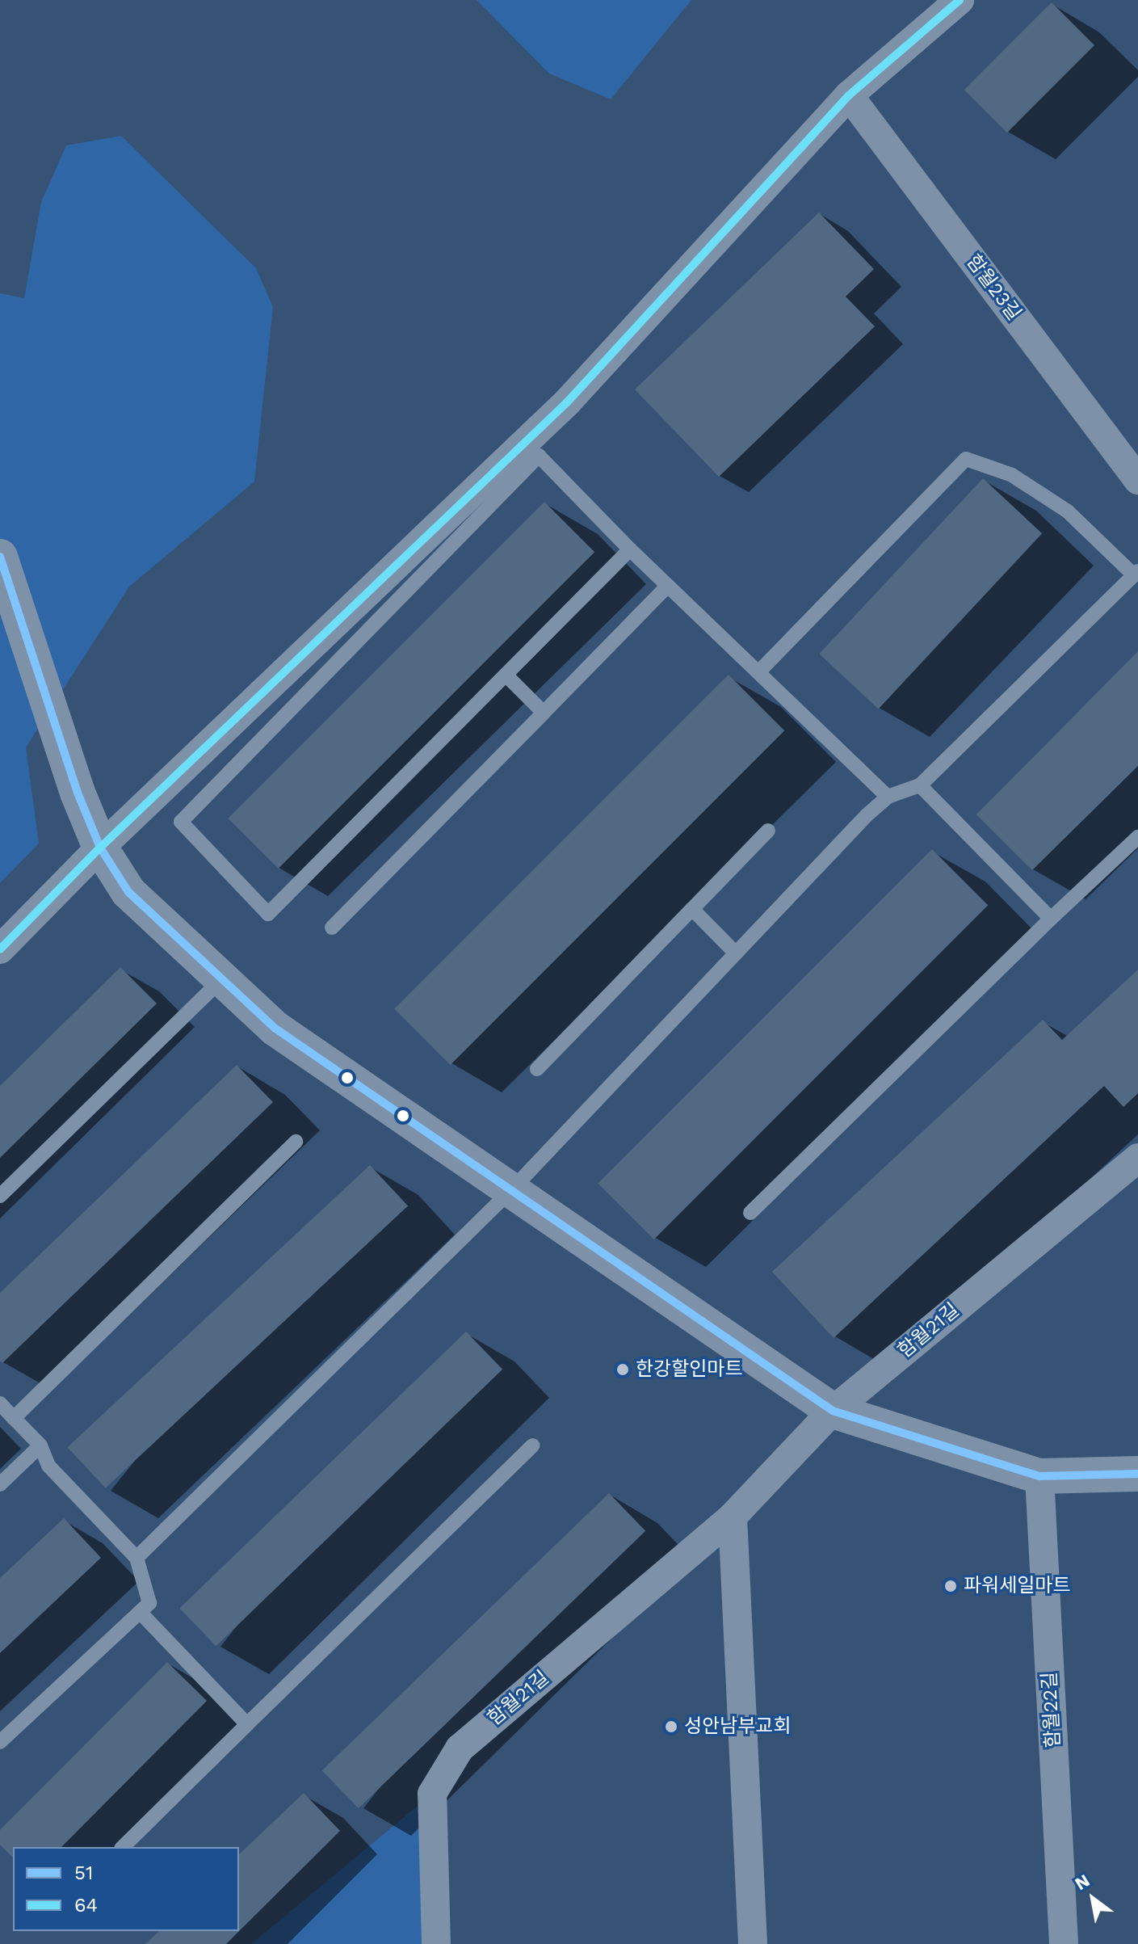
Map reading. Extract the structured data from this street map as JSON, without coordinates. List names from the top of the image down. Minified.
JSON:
{"streets":{"street":["함월23길","함월21길","함월22길"]},"places":["한강할인마트","파워세일마트","성안남부교회"],"lines":["transit line 64","transit line 51"],"legend":["51","64"],"north":"top left"}
